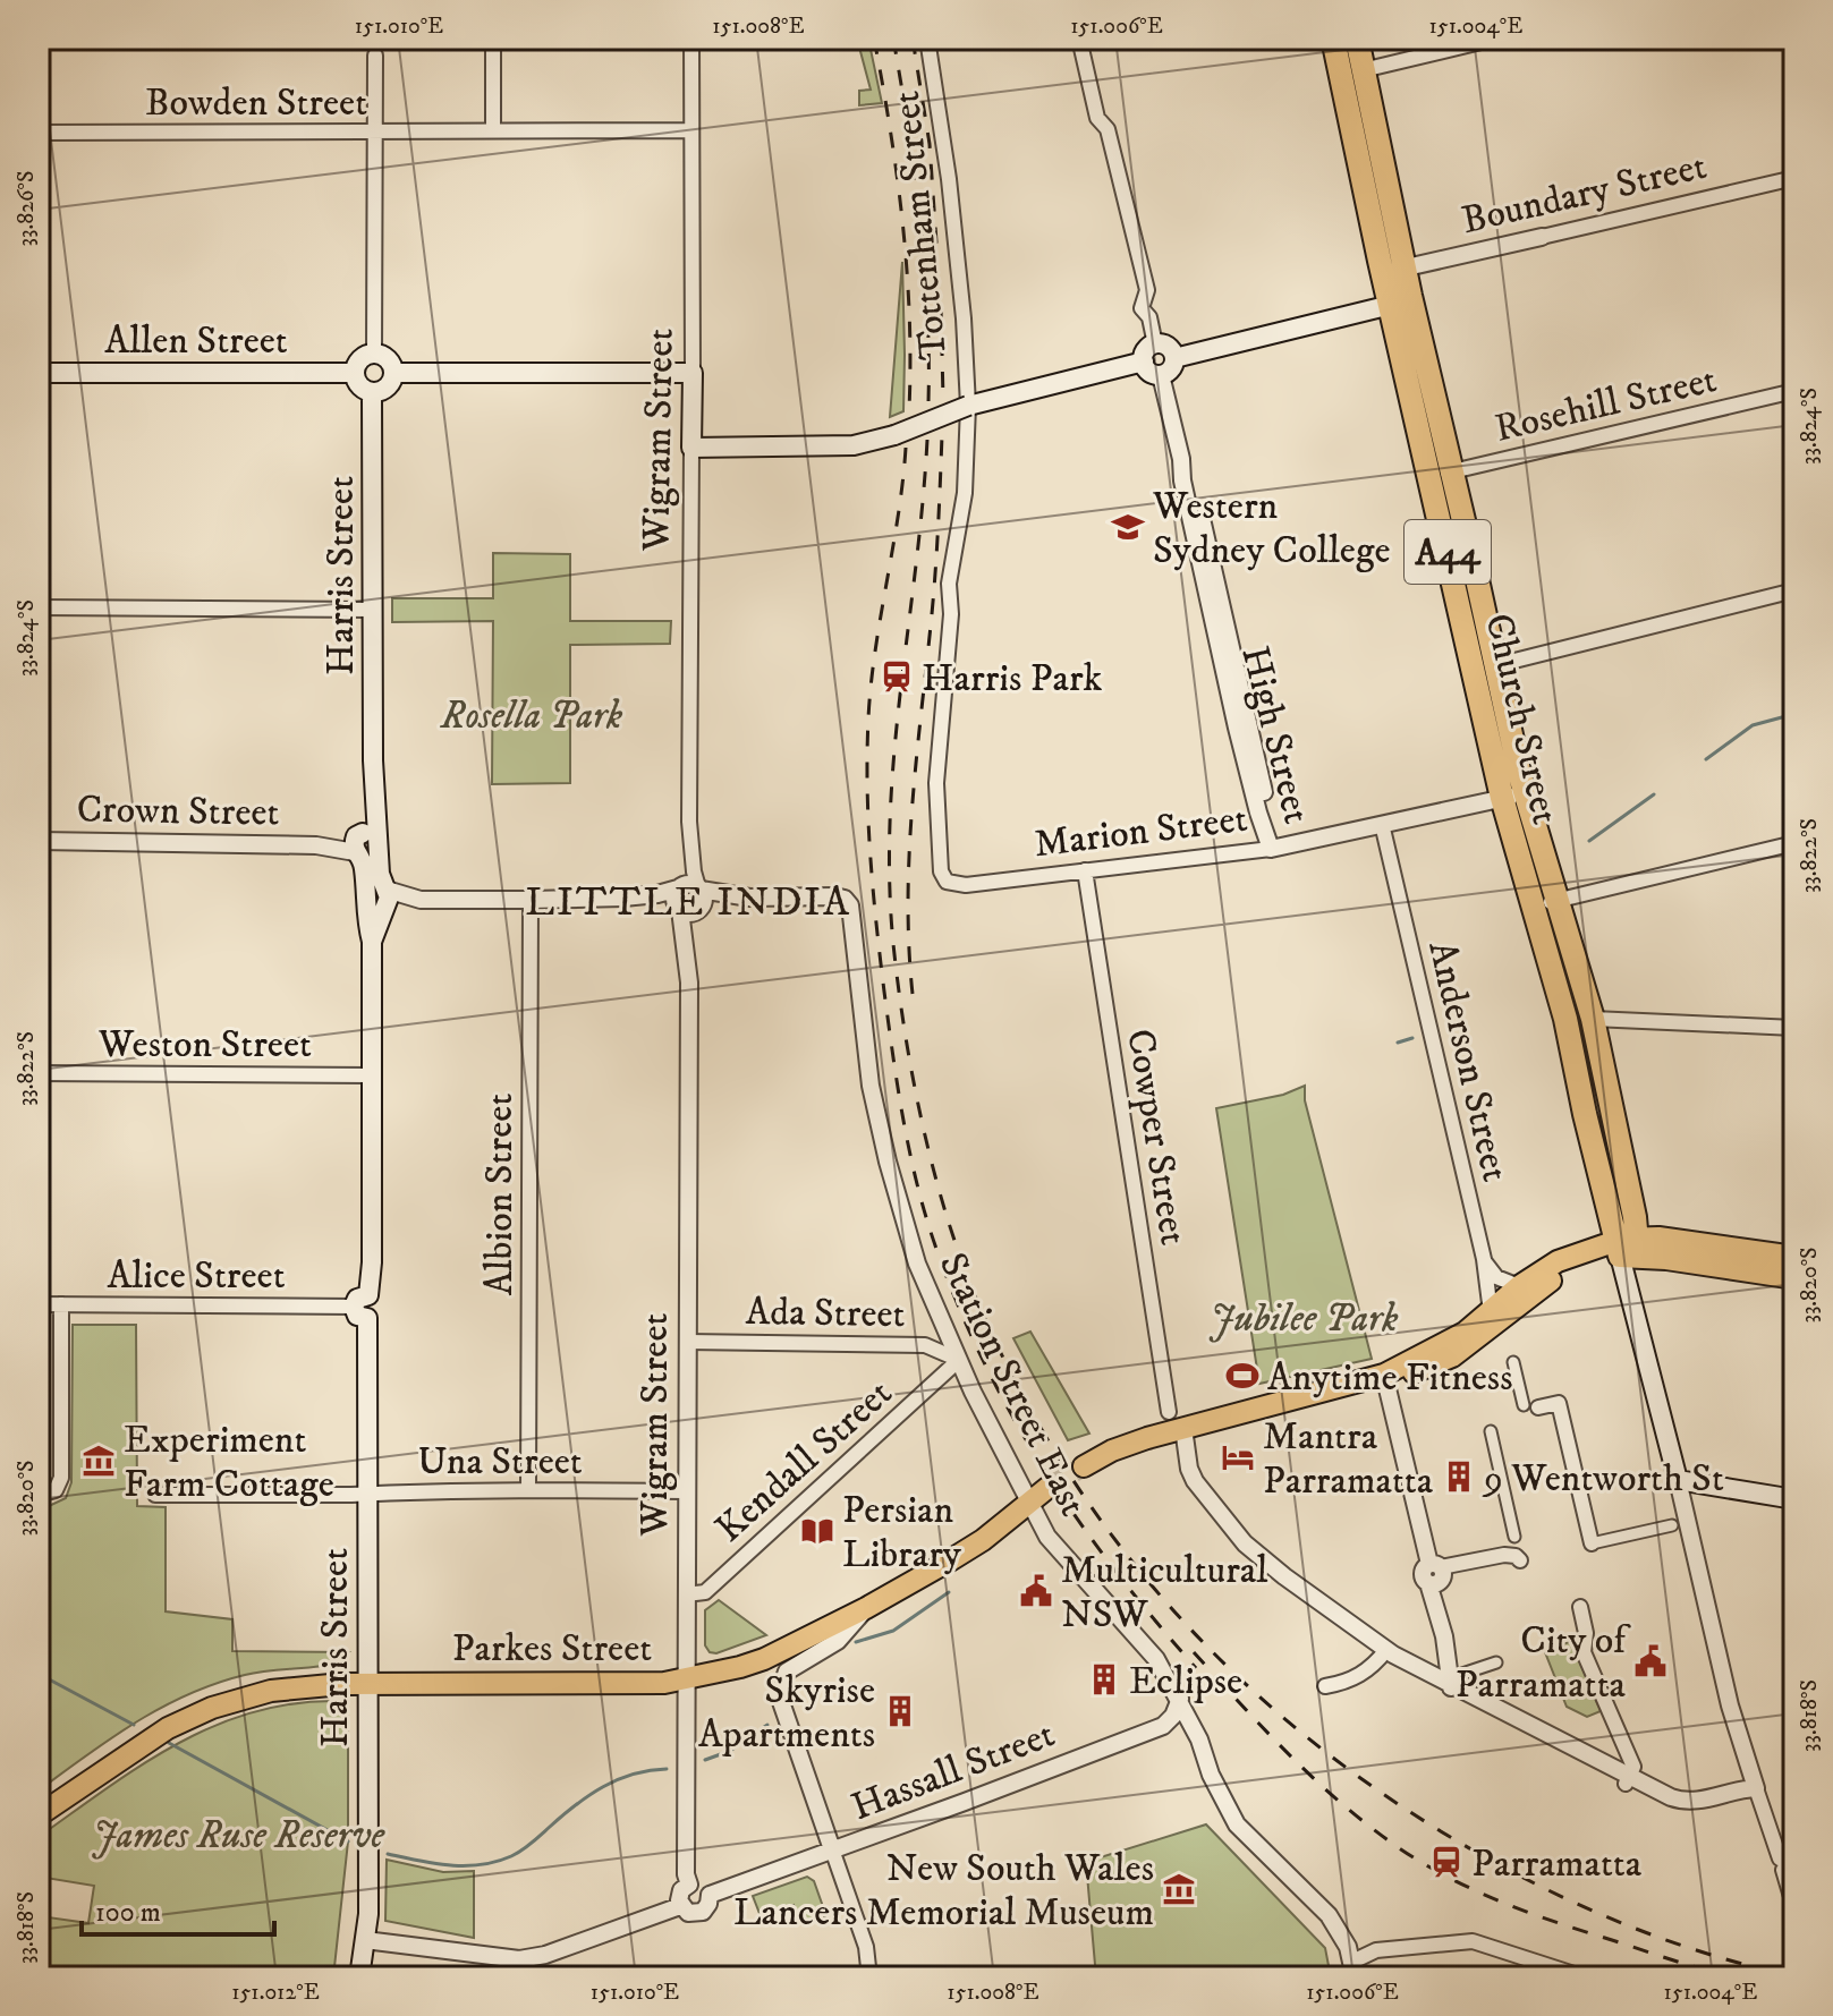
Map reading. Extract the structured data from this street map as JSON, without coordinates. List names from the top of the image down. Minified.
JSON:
{"streets":{"highway":["A44","Church Street"],"main road":["Allen Street","Wigram Street","Harris Street","Parkes Street"],"street":["Bowden Street","Boundary Street","Tottenham Street","Rosehill Street","High Street","Crown Street","Marion Street","Weston Street","Anderson Street","Cowper Street","Albion Street","Alice Street","Ada Street","Station Street East","Una Street","Kendall Street","Hassall Street"]},"crossings":[["Bowden Street","Wigram Street"],["Boundary Street","Church Street"],["Tottenham Street","Marion Street"],["Allen Street","Harris Street"],["Rosehill Street","Church Street"],["Wigram Street","Ada Street"],["Wigram Street","Station Street East"],["Wigram Street","Una Street"],["Wigram Street","Kendall Street"],["Wigram Street","Parkes Street"],["Wigram Street","Hassall Street"],["Harris Street","Crown Street"],["Harris Street","Weston Street"],["Harris Street","Alice Street"],["Harris Street","Una Street"],["Harris Street","Parkes Street"],["Church Street","Marion Street"],["High Street","Marion Street"],["Marion Street","Anderson Street"],["Marion Street","Cowper Street"],["Albion Street","Una Street"],["Ada Street","Station Street East"],["Ada Street","Kendall Street"],["Station Street East","Kendall Street"],["Station Street East","Parkes Street"],["Station Street East","Hassall Street"]],"districts":["LITTLE INDIA"],"parks":["Rosella Park","Jubilee Park","James Ruse Reserve"],"places":{"school or university":["Western Sydney College"],"station":["Harris Park","Parramatta"],"sports":["Anytime Fitness"],"hotel":["Mantra Parramatta"],"museum":["Experiment Farm Cottage","New South Wales Lancers Memorial Museum"],"building":["9 Wentworth St","Eclipse","Skyrise Apartments"],"library":["Persian Library"],"public building":["Multicultural NSW","City of Parramatta"]},"scale_bar":"100 m","coordinates":["151.010°E","151.008°E","151.006°E","151.004°E","33.826°S","33.824°S","33.822°S","33.820°S","33.818°S","151.012°E"]}
